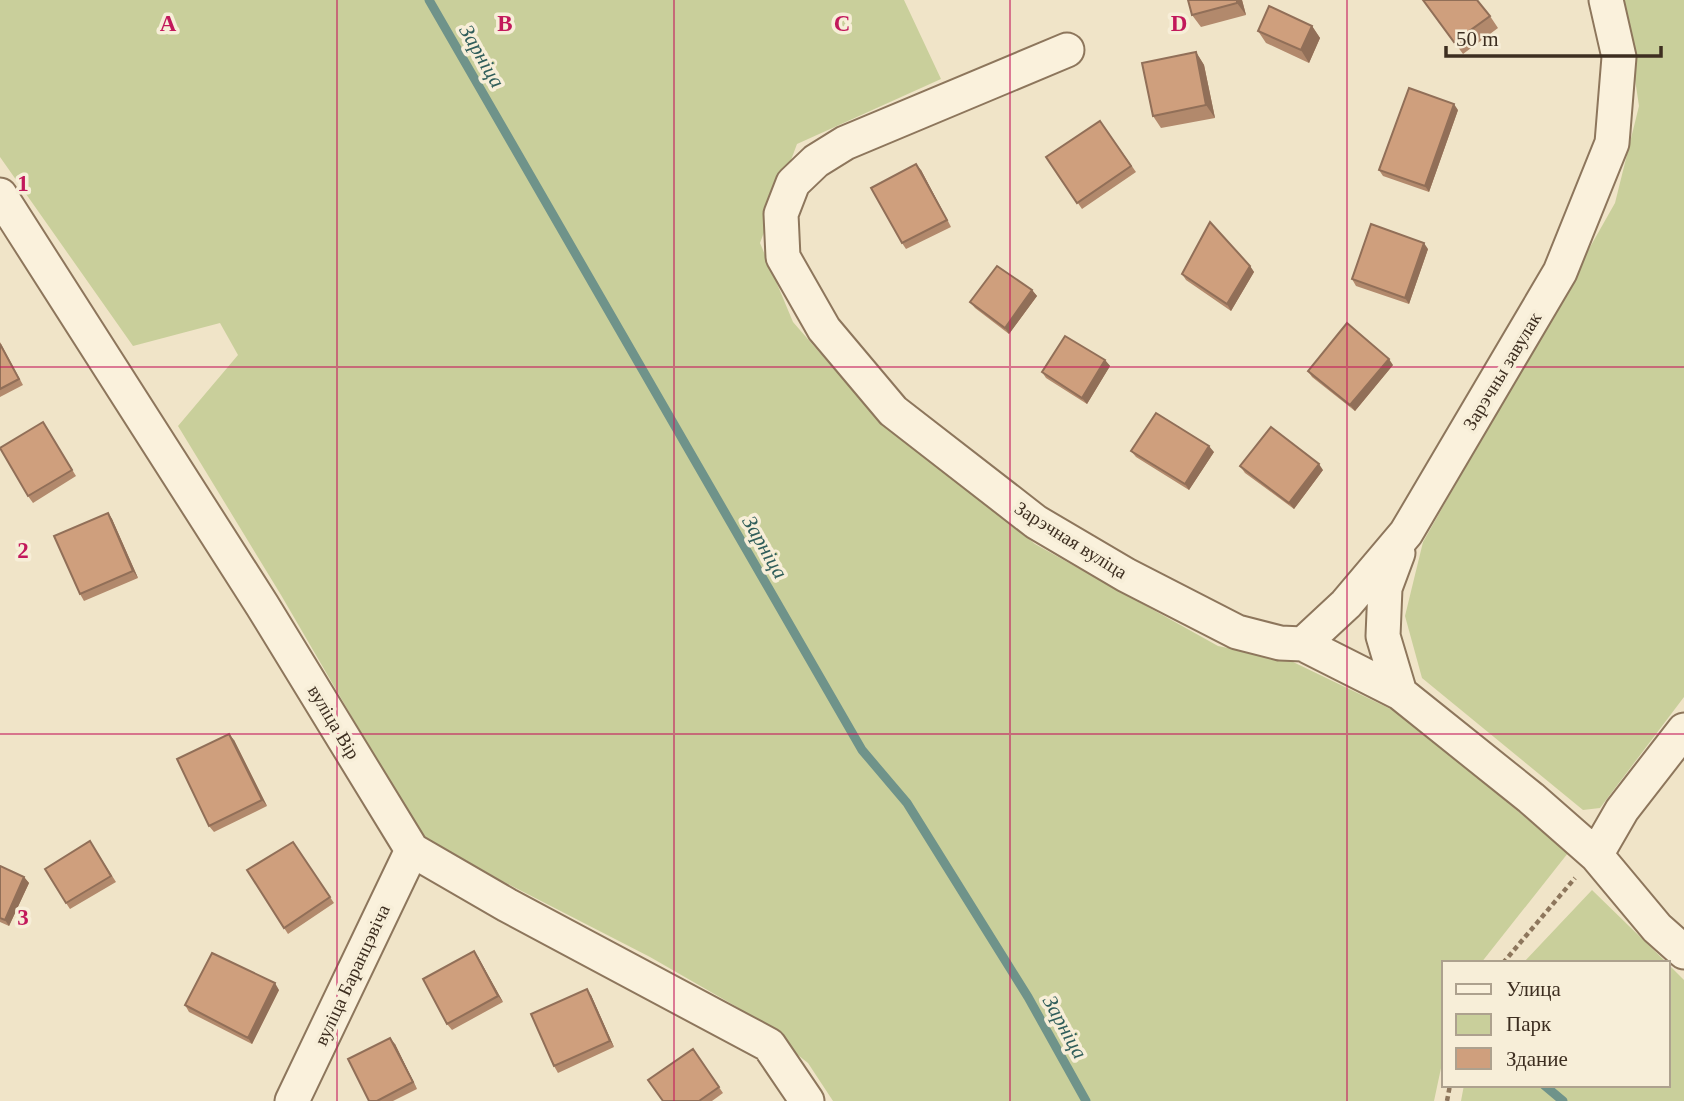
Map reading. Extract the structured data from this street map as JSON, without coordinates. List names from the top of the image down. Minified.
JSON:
{"streets":{"street":["Зарэчны завулак","Зарэчная вуліца","вуліца Вір","вуліца Баранцэвіча"]},"crossings":[["Зарэчны завулак","Зарэчная вуліца"],["вуліца Вір","вуліца Баранцэвіча"]],"water":["Зарніца"],"legend":["Улица","Парк","Здание"],"scale_bar":"50 m","grid":{"columns":["A","B","C","D"],"rows":["1","2","3"]}}
